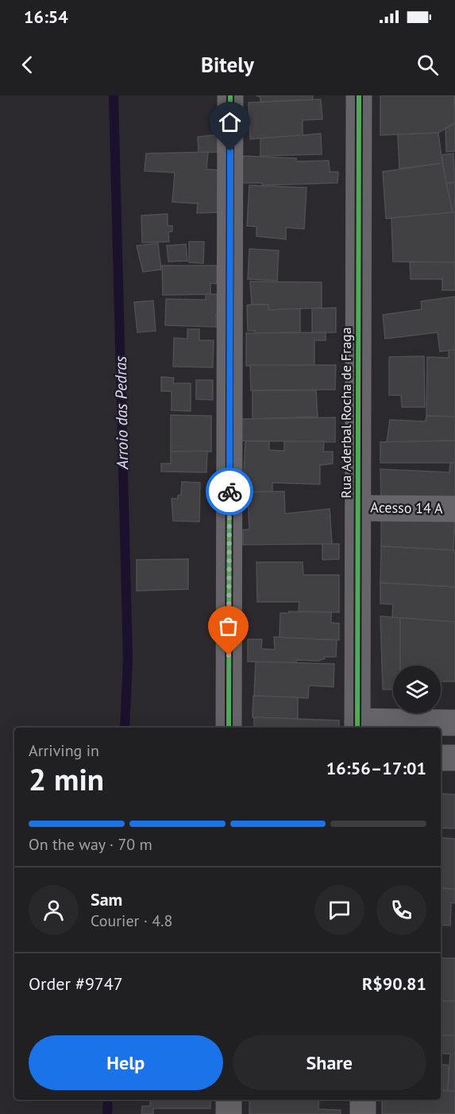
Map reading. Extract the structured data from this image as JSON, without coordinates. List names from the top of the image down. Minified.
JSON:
{"streets":{"street":["Rua Aderbal Rocha de Fraga","Acesso 14 A"]},"crossings":[["Rua Aderbal Rocha de Fraga","Acesso 14 A"]],"water":["Arroio das Pedras"],"page":{"status":"16:54","header":"Bitely","heading":["2 min","Arriving in","16:56–17:01"],"panel":["Sam","Courier · 4.8","Order #9747","R$90.81"],"bar":"On the way · 70 m","buttons":["Help","Share"]}}
